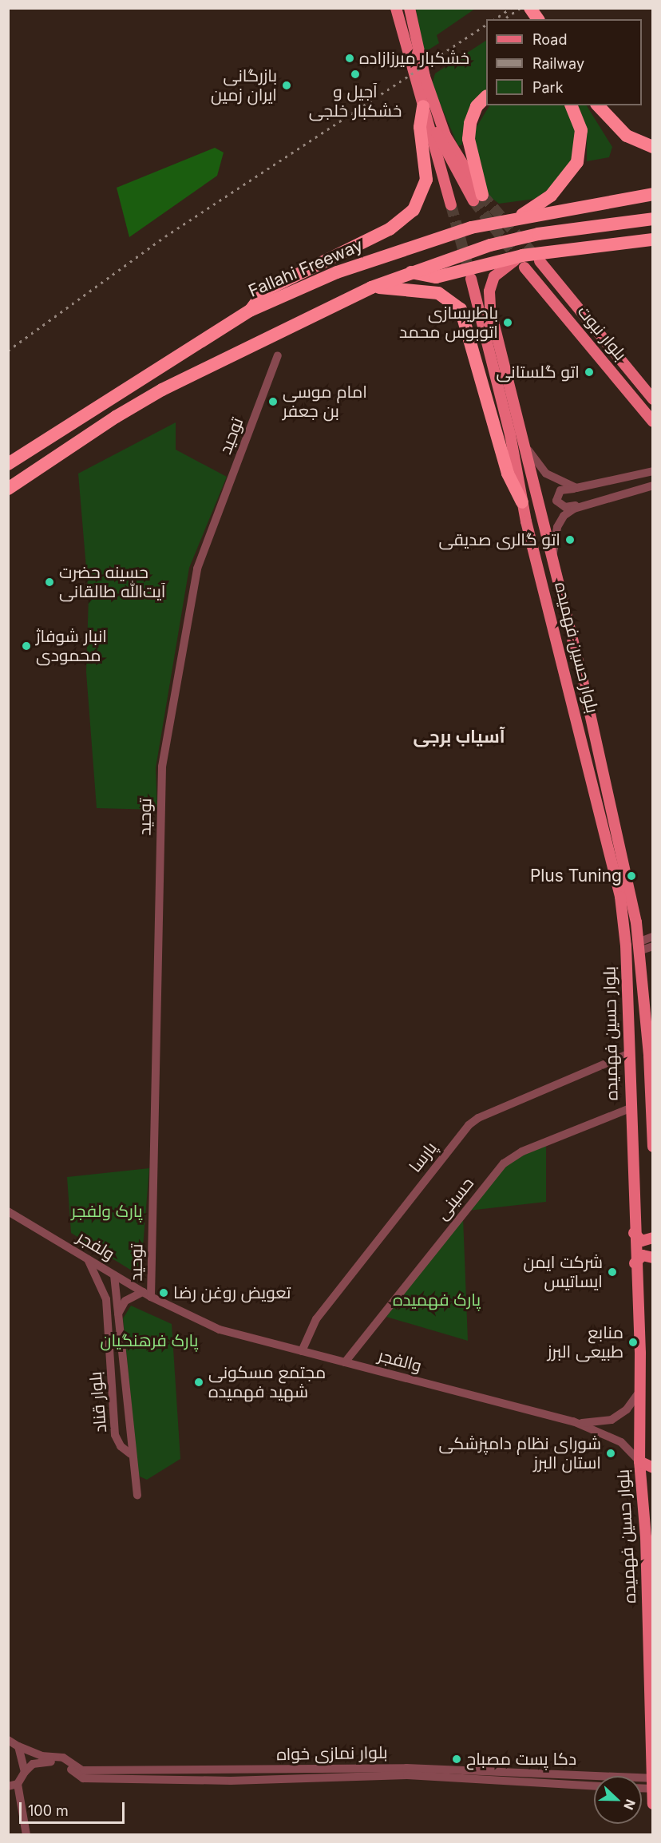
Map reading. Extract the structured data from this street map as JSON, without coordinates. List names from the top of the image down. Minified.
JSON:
{"streets":{"highway":["Fallahi Freeway"],"main road":["بلوار نبوت","بلوار حسین فهمیده"],"street":["توحید","پارسا","حسینی","ولفجر","والفجر","بلوار قناد","بلوار نمازی خواه"]},"crossings":[["بلوار نبوت","بلوار حسین فهمیده"],["توحید","ولفجر"],["بلوار حسین فهمیده","پارسا"],["بلوار حسین فهمیده","حسینی"],["بلوار حسین فهمیده","بلوار نمازی خواه"],["پارسا","والفجر"],["حسینی","والفجر"],["ولفجر","والفجر"],["ولفجر","بلوار قناد"]],"districts":["آسیاب برجی"],"parks":["پارک ولفجر","پارک فهمیده","پارک فرهنگیان"],"places":["خشکبار میرزازاده","آجیل و خشکبار خلجی","بازرگانی ایران زمین","باطریسازی اتوبوس محمد","اتو گلستانی","امام موسی بن جعفر","اتو گالری صدیقی","حسینه حضرت آیت‌الله طالقانی","انبار شوفاژ محمودی","Plus Tuning","شرکت ایمن ایساتیس","تعویض روغن رضا","منابع طبیعی البرز","مجتمع مسکونی شهید فهمیده","شورای نظام دامپزشکی استان البرز","دکا پست مصباح"],"legend":["Road","Railway","Park"],"scale_bar":"100 m","north":"right"}
